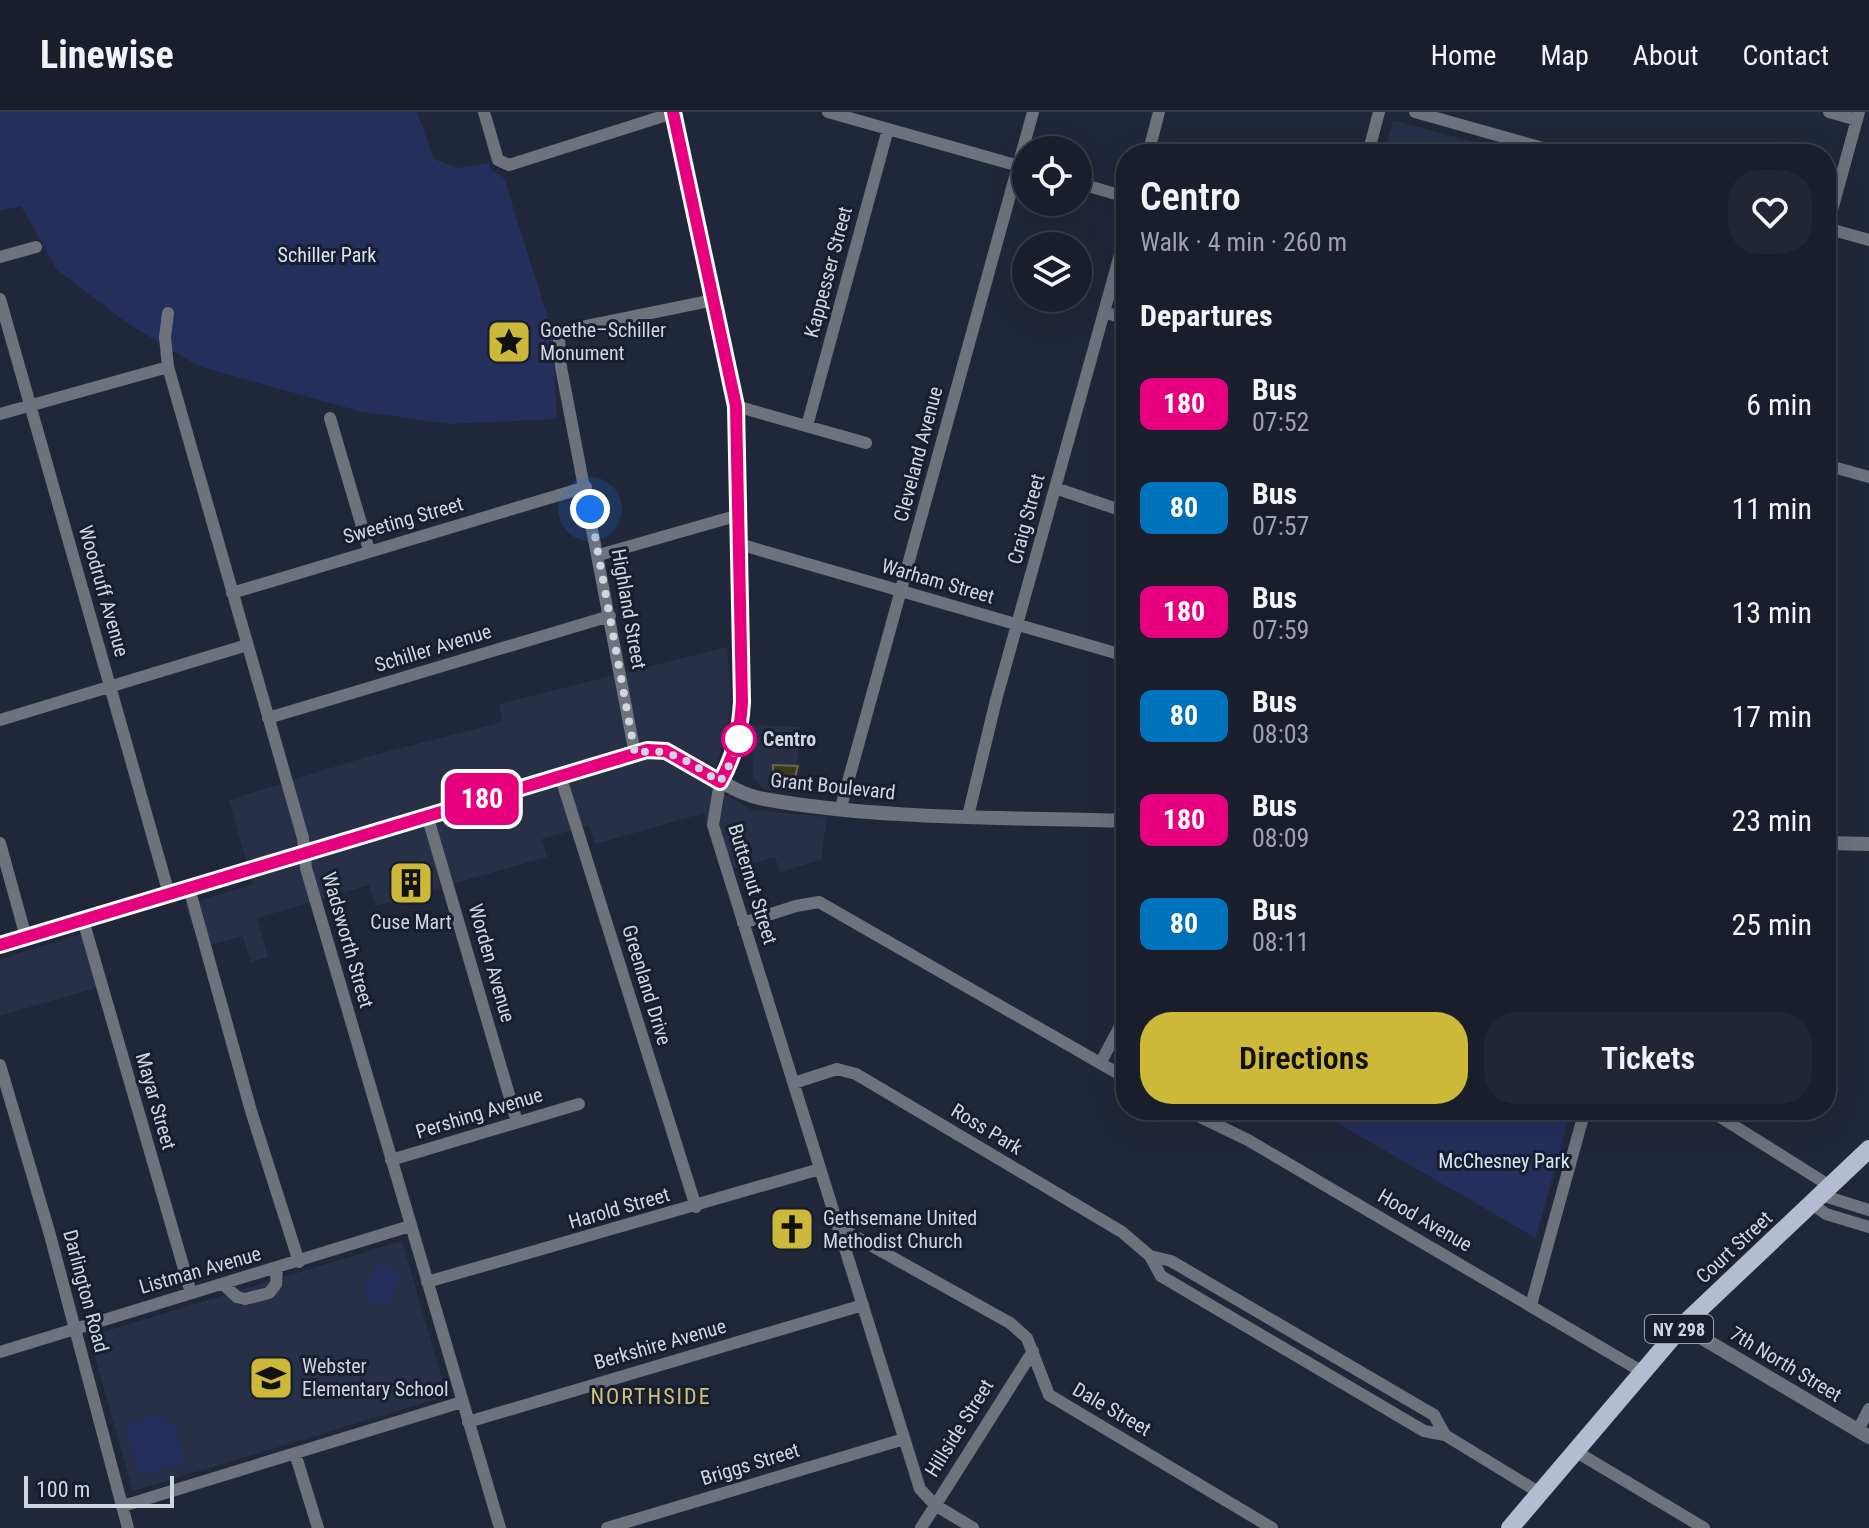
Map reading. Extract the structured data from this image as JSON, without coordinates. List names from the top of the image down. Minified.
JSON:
{"streets":{"main road":["Court Street","NY 298"],"street":["Kappesser Street","Cleveland Avenue","Craig Street","Sweeting Street","Warham Street","Woodruff Avenue","Highland Street","Schiller Avenue","Grant Boulevard","Butternut Street","Wadsworth Street","Worden Avenue","Greenland Drive","Mayar Street","Pershing Avenue","Ross Park","Harold Street","Hood Avenue","Listman Avenue","Darlington Road","Berkshire Avenue","7th North Street","Dale Street","Hillside Street","Briggs Street"]},"crossings":[["Cleveland Avenue","Warham Street"],["Cleveland Avenue","Grant Boulevard"],["Craig Street","Warham Street"],["Craig Street","Grant Boulevard"],["Sweeting Street","Highland Street"],["Sweeting Street","Wadsworth Street"],["Warham Street","Butternut Street"],["Woodruff Avenue","Grant Boulevard"],["Highland Street","Schiller Avenue"],["Highland Street","Grant Boulevard"],["Highland Street","Butternut Street"],["Schiller Avenue","Wadsworth Street"],["Grant Boulevard","Butternut Street"],["Grant Boulevard","Wadsworth Street"],["Grant Boulevard","Worden Avenue"],["Grant Boulevard","Greenland Drive"],["Grant Boulevard","Mayar Street"],["Butternut Street","Ross Park"],["Butternut Street","Harold Street"],["Butternut Street","Berkshire Avenue"],["Butternut Street","Dale Street"],["Butternut Street","Hillside Street"],["Butternut Street","Briggs Street"],["Wadsworth Street","Pershing Avenue"],["Wadsworth Street","Harold Street"],["Wadsworth Street","Listman Avenue"],["Wadsworth Street","Berkshire Avenue"],["Worden Avenue","Pershing Avenue"],["Greenland Drive","Harold Street"],["Mayar Street","Listman Avenue"],["Ross Park","Court Street"],["Hood Avenue","Court Street"],["Court Street","7th North Street"],["Listman Avenue","Darlington Road"],["Dale Street","Hillside Street"]],"districts":["NORTHSIDE"],"parks":["Schiller Park","McChesney Park"],"places":{"place":["Goethe–Schiller Monument"],"other":["Centro"],"building":["Cuse Mart"],"church":["Gethsemane United Methodist Church"],"school or university":["Webster Elementary School"]},"lines":["bus line 180"],"scale_bar":"100 m","page":{"header":"Linewise","nav":["Home","Map","About","Contact"],"on_map":"180","heading":[["Centro","Walk · 4 min · 260 m"],"Departures"],"list":[{"mark":"180","name":"Bus","note":"07:52","value":"6 min"},{"mark":"80","name":"Bus","note":"07:57","value":"11 min"},{"mark":"180","name":"Bus","note":"07:59","value":"13 min"},{"mark":"80","name":"Bus","note":"08:03","value":"17 min"},{"mark":"180","name":"Bus","note":"08:09","value":"23 min"},{"mark":"80","name":"Bus","note":"08:11","value":"25 min"}],"buttons":["Directions","Tickets"],"scale":"100 m"}}
